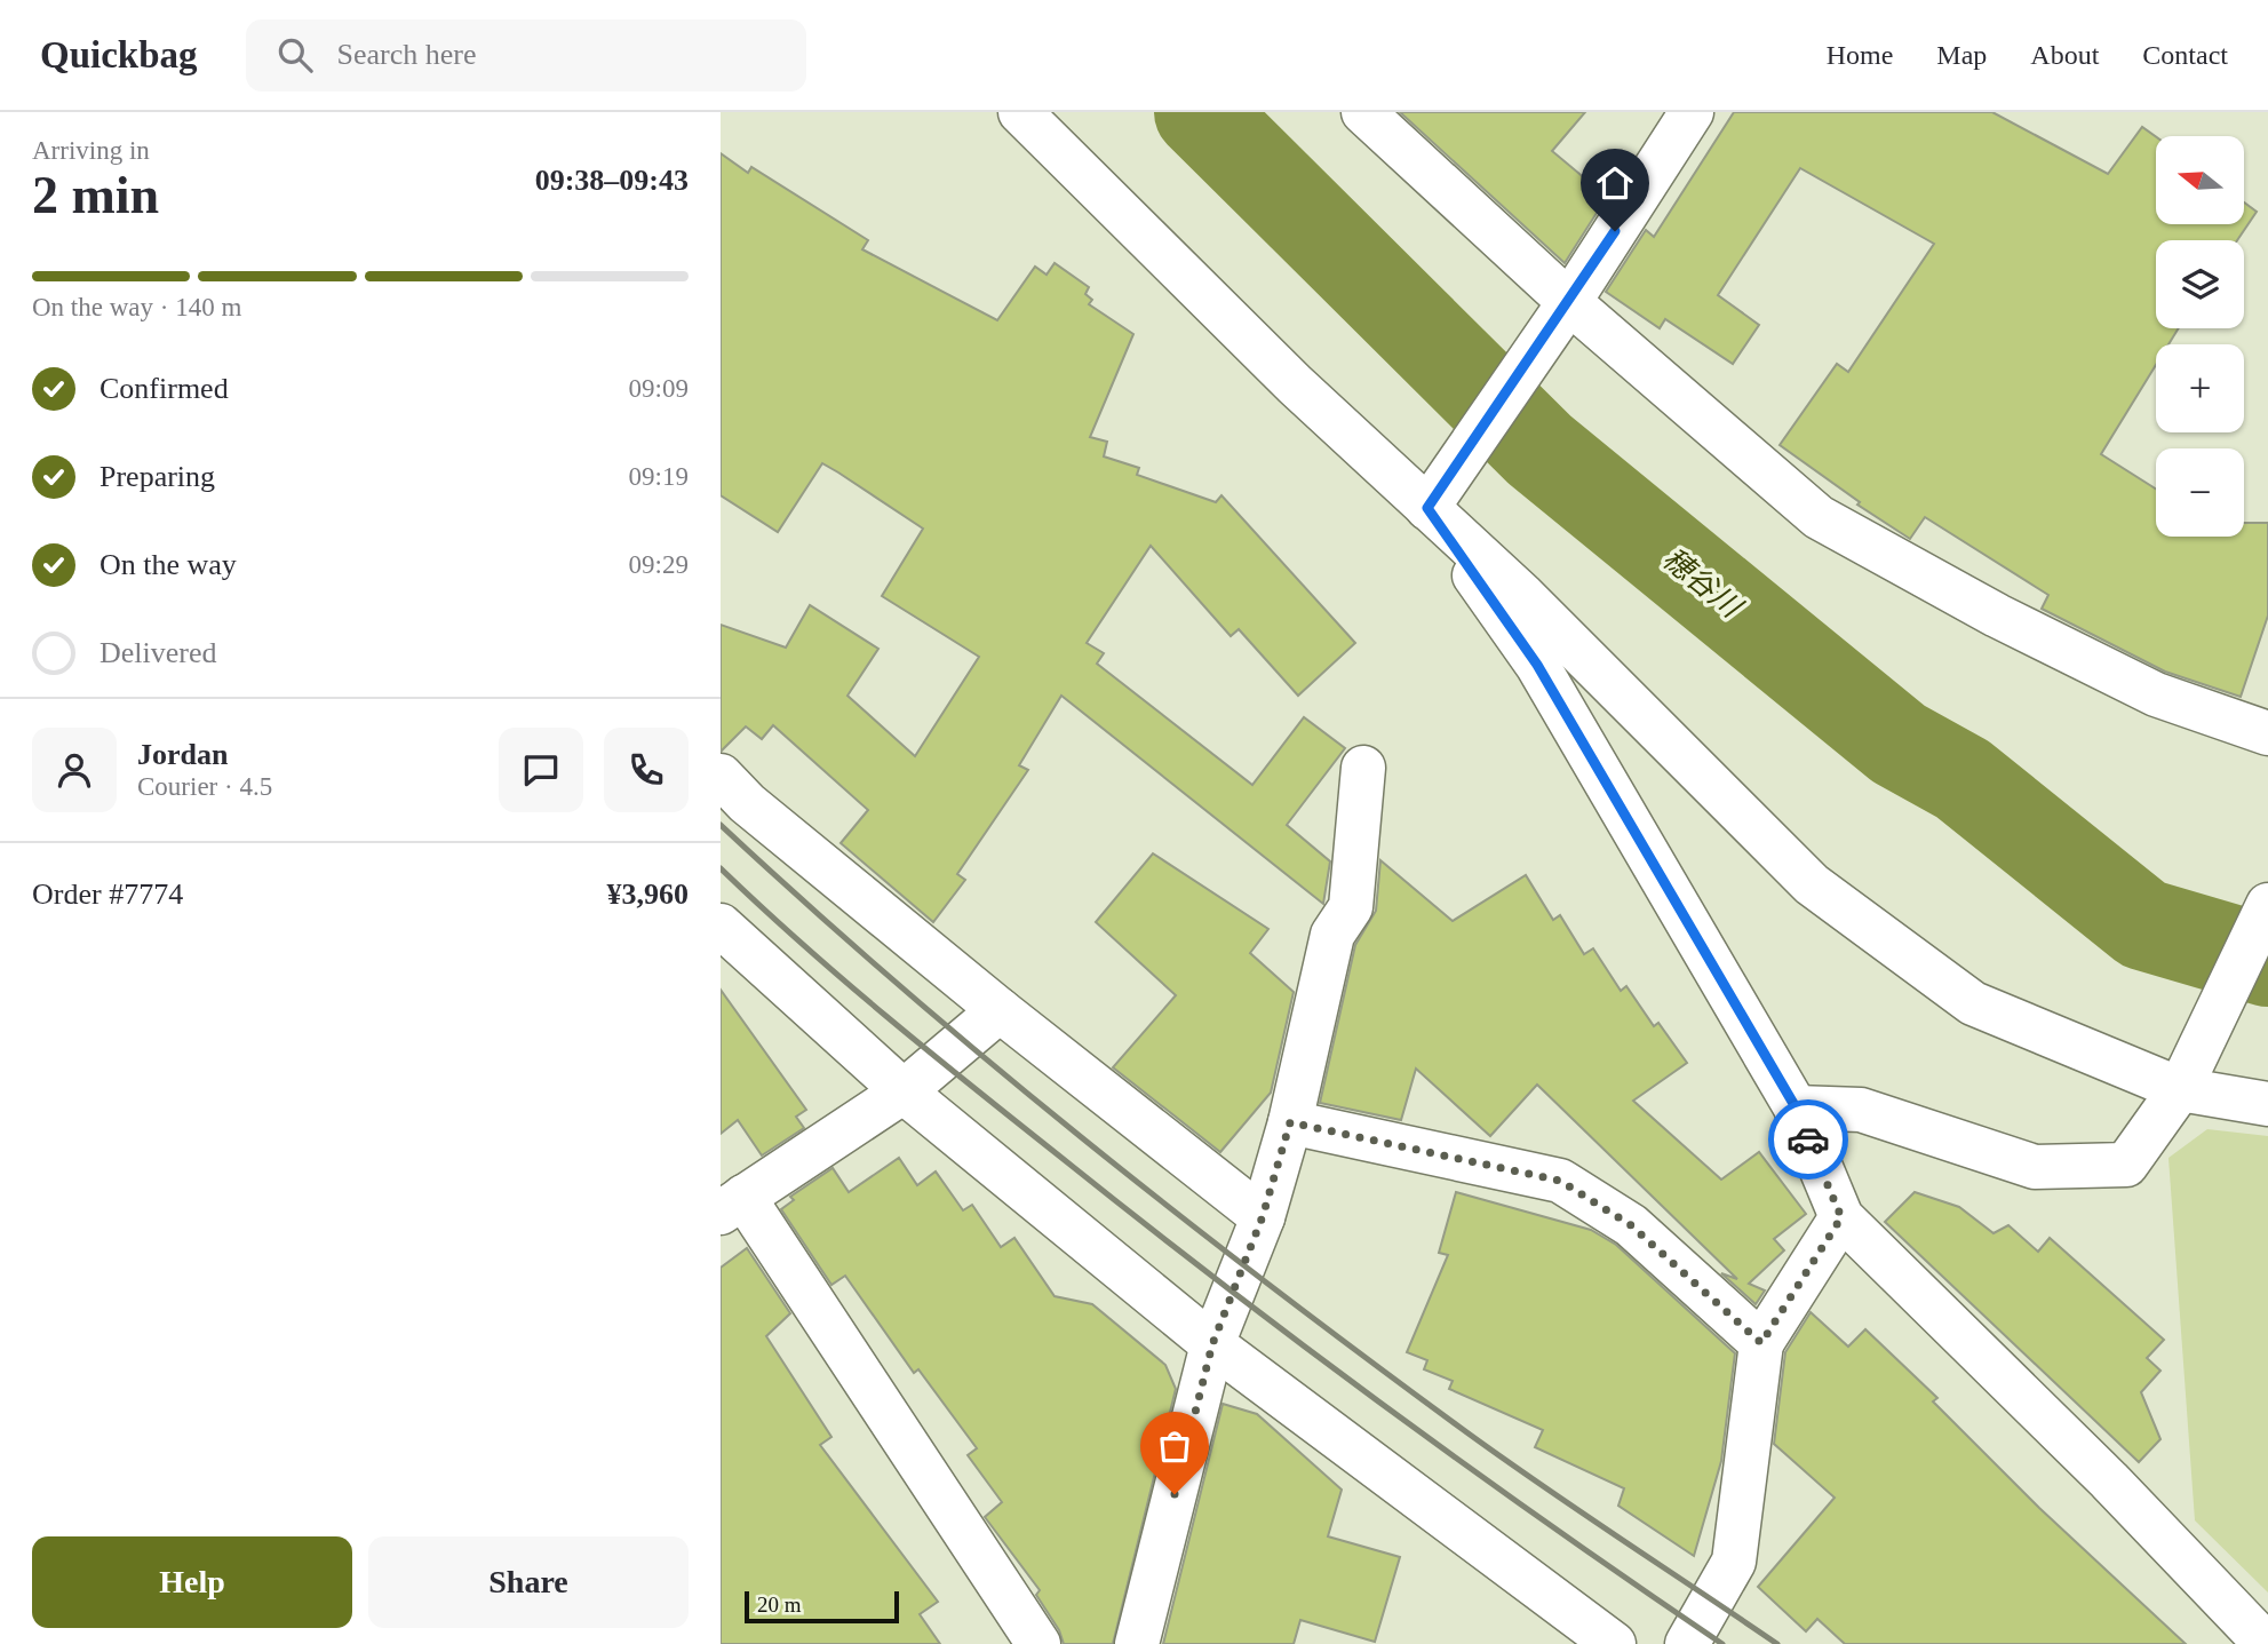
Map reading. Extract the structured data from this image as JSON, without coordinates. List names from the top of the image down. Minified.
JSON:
{"water":["穂谷川"],"scale_bar":"20 m","north":"left","page":{"header":"Quickbag","search":"Search here","nav":["Home","Map","About","Contact"],"heading":["2 min","Arriving in","09:38–09:43"],"panel":["Jordan","Courier · 4.5","Order #7774","¥3,960"],"map_buttons":["+","−"],"bar":"On the way · 140 m","list":[["Confirmed","09:09"],["Preparing","09:19"],["On the way","09:29"],"Delivered"],"buttons":["Help","Share"],"scale":"20 m"}}
